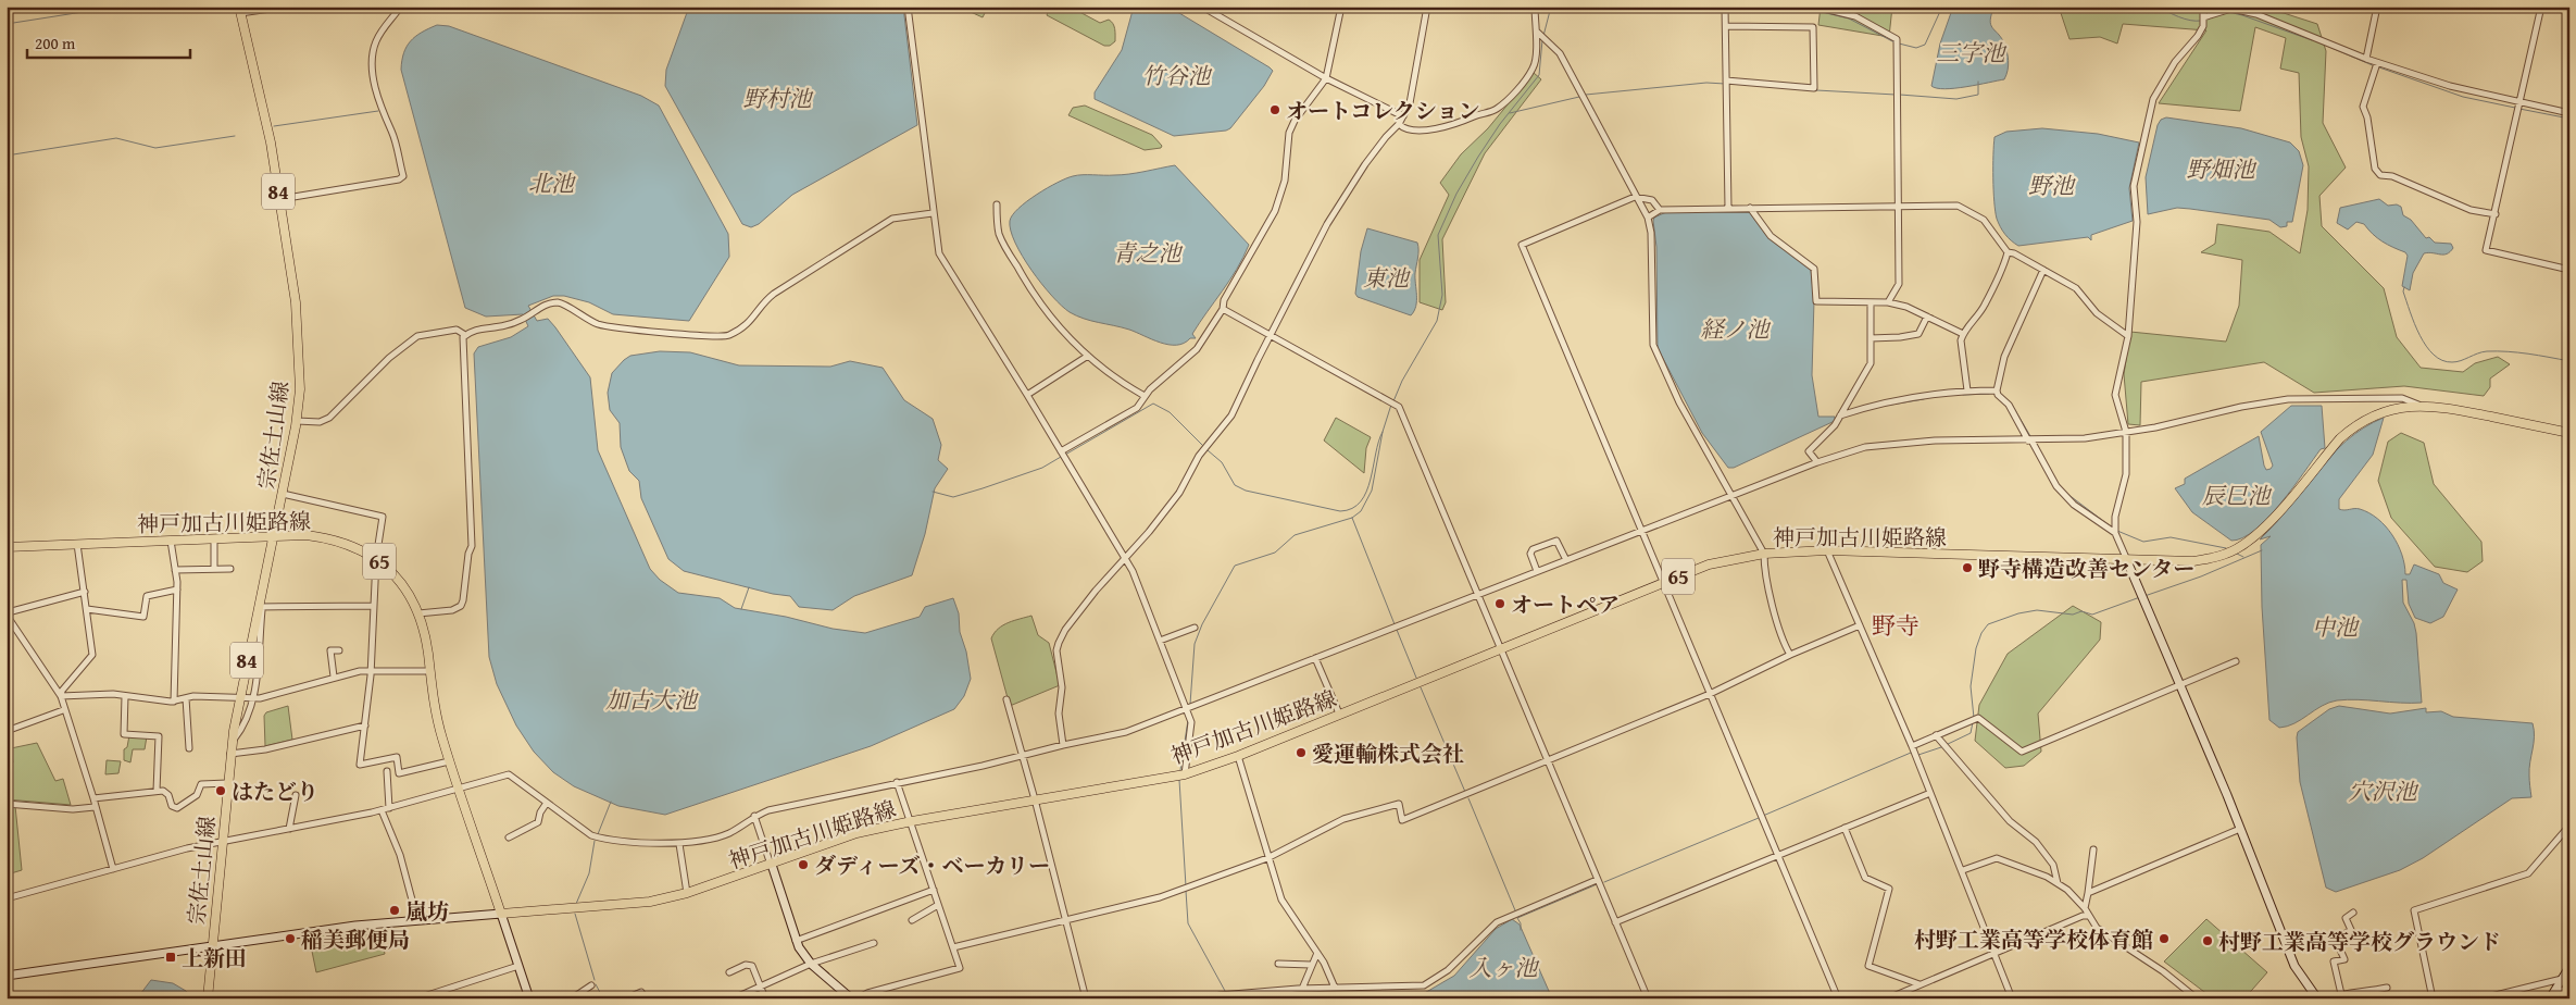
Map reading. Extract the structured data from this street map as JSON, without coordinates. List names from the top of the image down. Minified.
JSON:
{"streets":{"main road":["84","宗佐土山線","神戸加古川姫路線","65"]},"crossings":[["宗佐土山線","神戸加古川姫路線"]],"districts":["野寺"],"water":["三字池","竹谷池","野村池","野畑池","北池","野池","青之池","東池","経ノ池","辰巳池","中池","加古大池","穴沢池","入ヶ池"],"places":{"other":["オートコレクション","野寺構造改善センター","オートペア","愛運輸株式会社","はたどり","ダディーズ・ベーカリー","嵐坊","稲美郵便局","村野工業高等学校体育館","村野工業高等学校グラウンド"],"transit":["上新田"]},"scale_bar":"200 m"}
